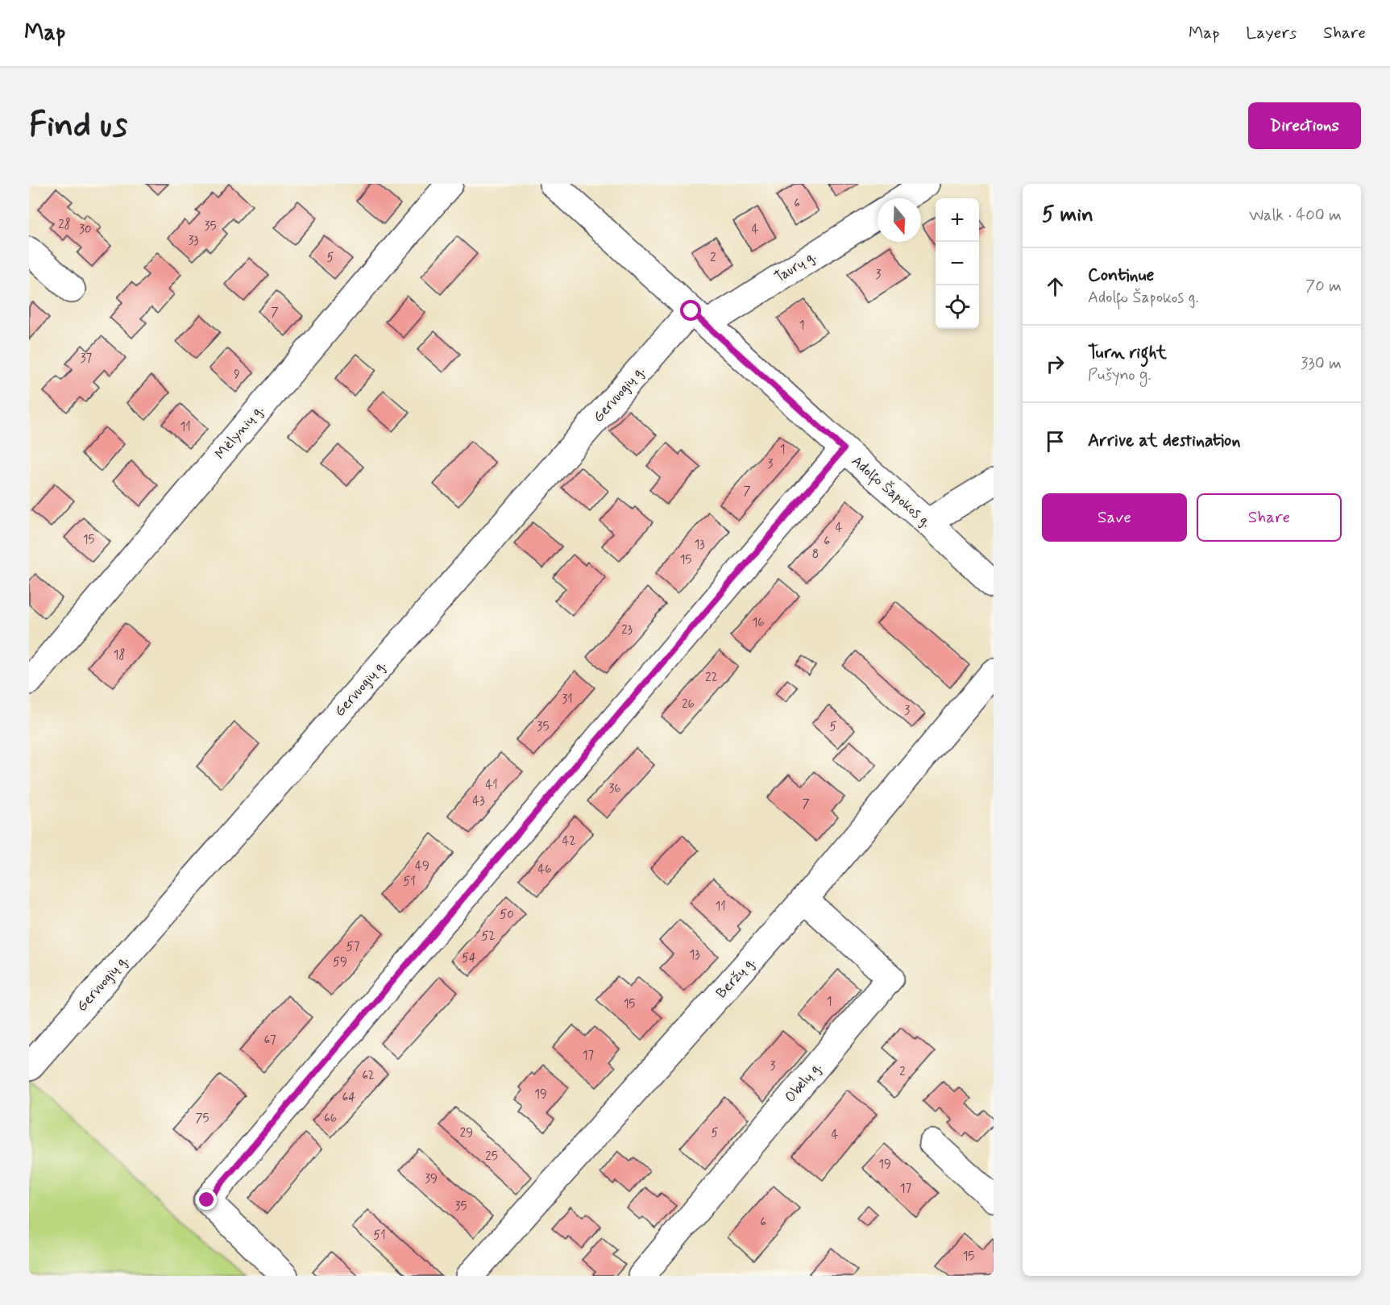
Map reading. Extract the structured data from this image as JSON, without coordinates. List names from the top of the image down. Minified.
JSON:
{"streets":{"street":["Taurų g.","Gervuogių g.","Mėlynių g.","Adolfo Šapokos g.","Beržų g.","Obelų g."]},"crossings":[["Taurų g.","Gervuogių g."],["Taurų g.","Adolfo Šapokos g."],["Gervuogių g.","Adolfo Šapokos g."],["Beržų g.","Obelų g."]],"house_numbers":["6","28","35","30","4","33","5","2","3","7","1","37","9","11","1","3","7","4","15","6","13","8","15","16","23","18","22","31","26","3","35","5","41","36","43","7","42","49","46","51","11","50","52","57","13","54","59","1","15","67","17","3","2","62","19","64","75","66","29","5","4","25","19","39","17","35","6","51","15"],"north":"bottom","page":{"header":"Map","nav":["Map","Layers","Share"],"buttons":["Directions",["Save","Share"]],"title":"Find us","heading":["5 min","Walk · 400 m"],"map_buttons":["+","−"],"list":[["Continue","Adolfo Šapokos g.","70 m"],["Turn right","Pušyno g.","330 m"],"Arrive at destination"]}}
